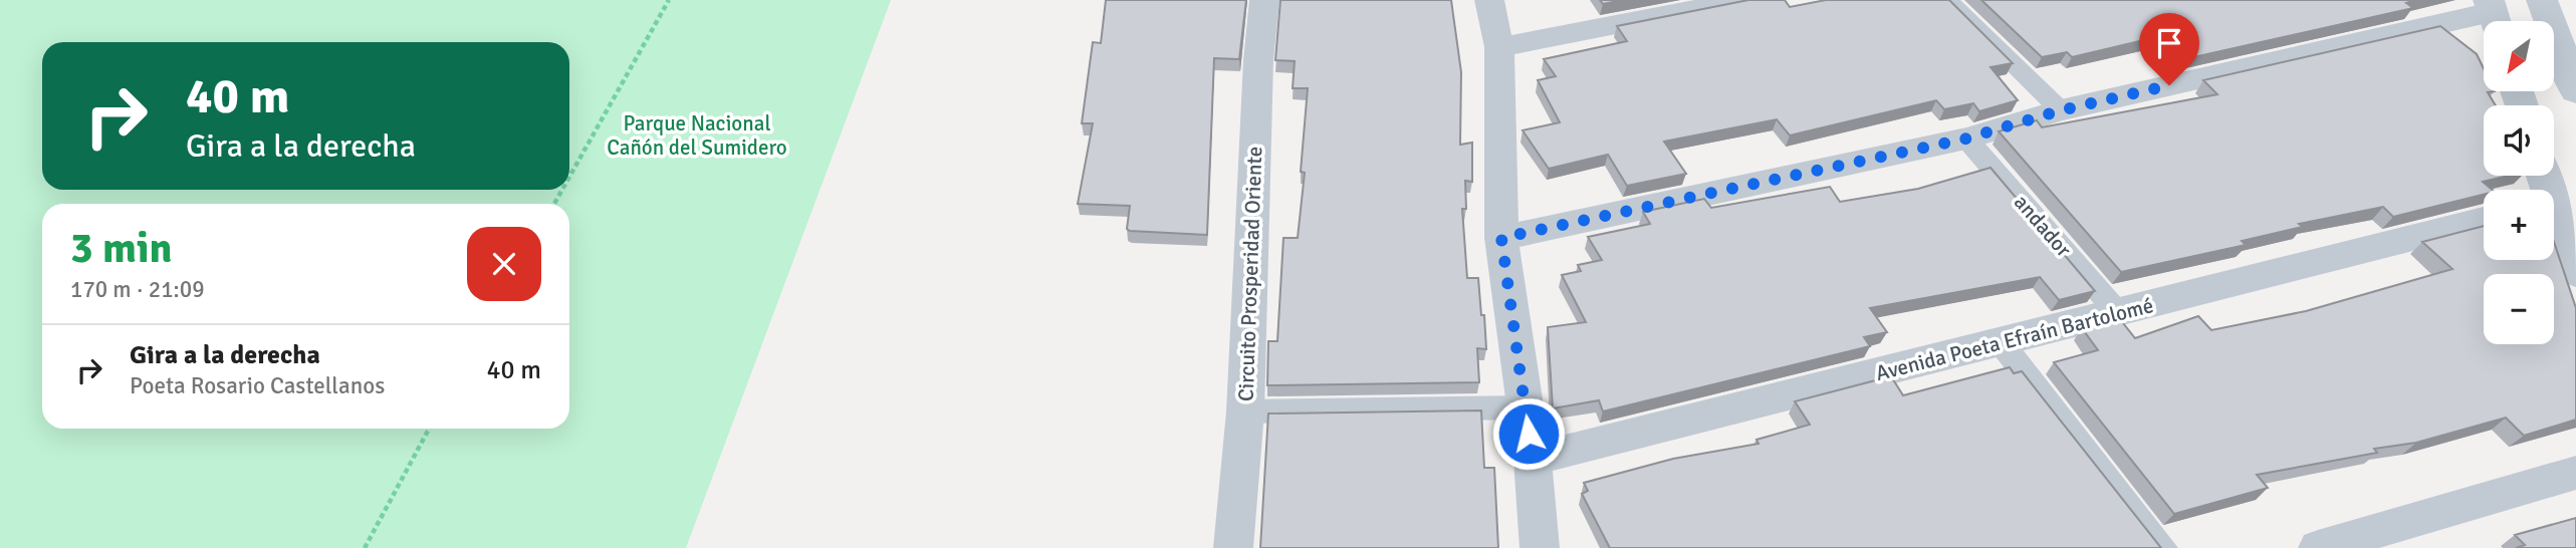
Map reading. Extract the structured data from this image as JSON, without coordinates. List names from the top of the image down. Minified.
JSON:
{"streets":{"street":["andador","Circuito Prosperidad Oriente","Avenida Poeta Efraín Bartolomé"]},"crossings":[["andador","Avenida Poeta Efraín Bartolomé"]],"parks":["Parque Nacional Cañón del Sumidero"],"north":"bottom left","page":{"map_buttons":["+","−"],"turn":["40 m","Gira a la derecha"],"heading":["3 min","170 m · 21:09"],"list":[{"name":"Gira a la derecha","note":"Poeta Rosario Castellanos","value":"40 m"}]}}
